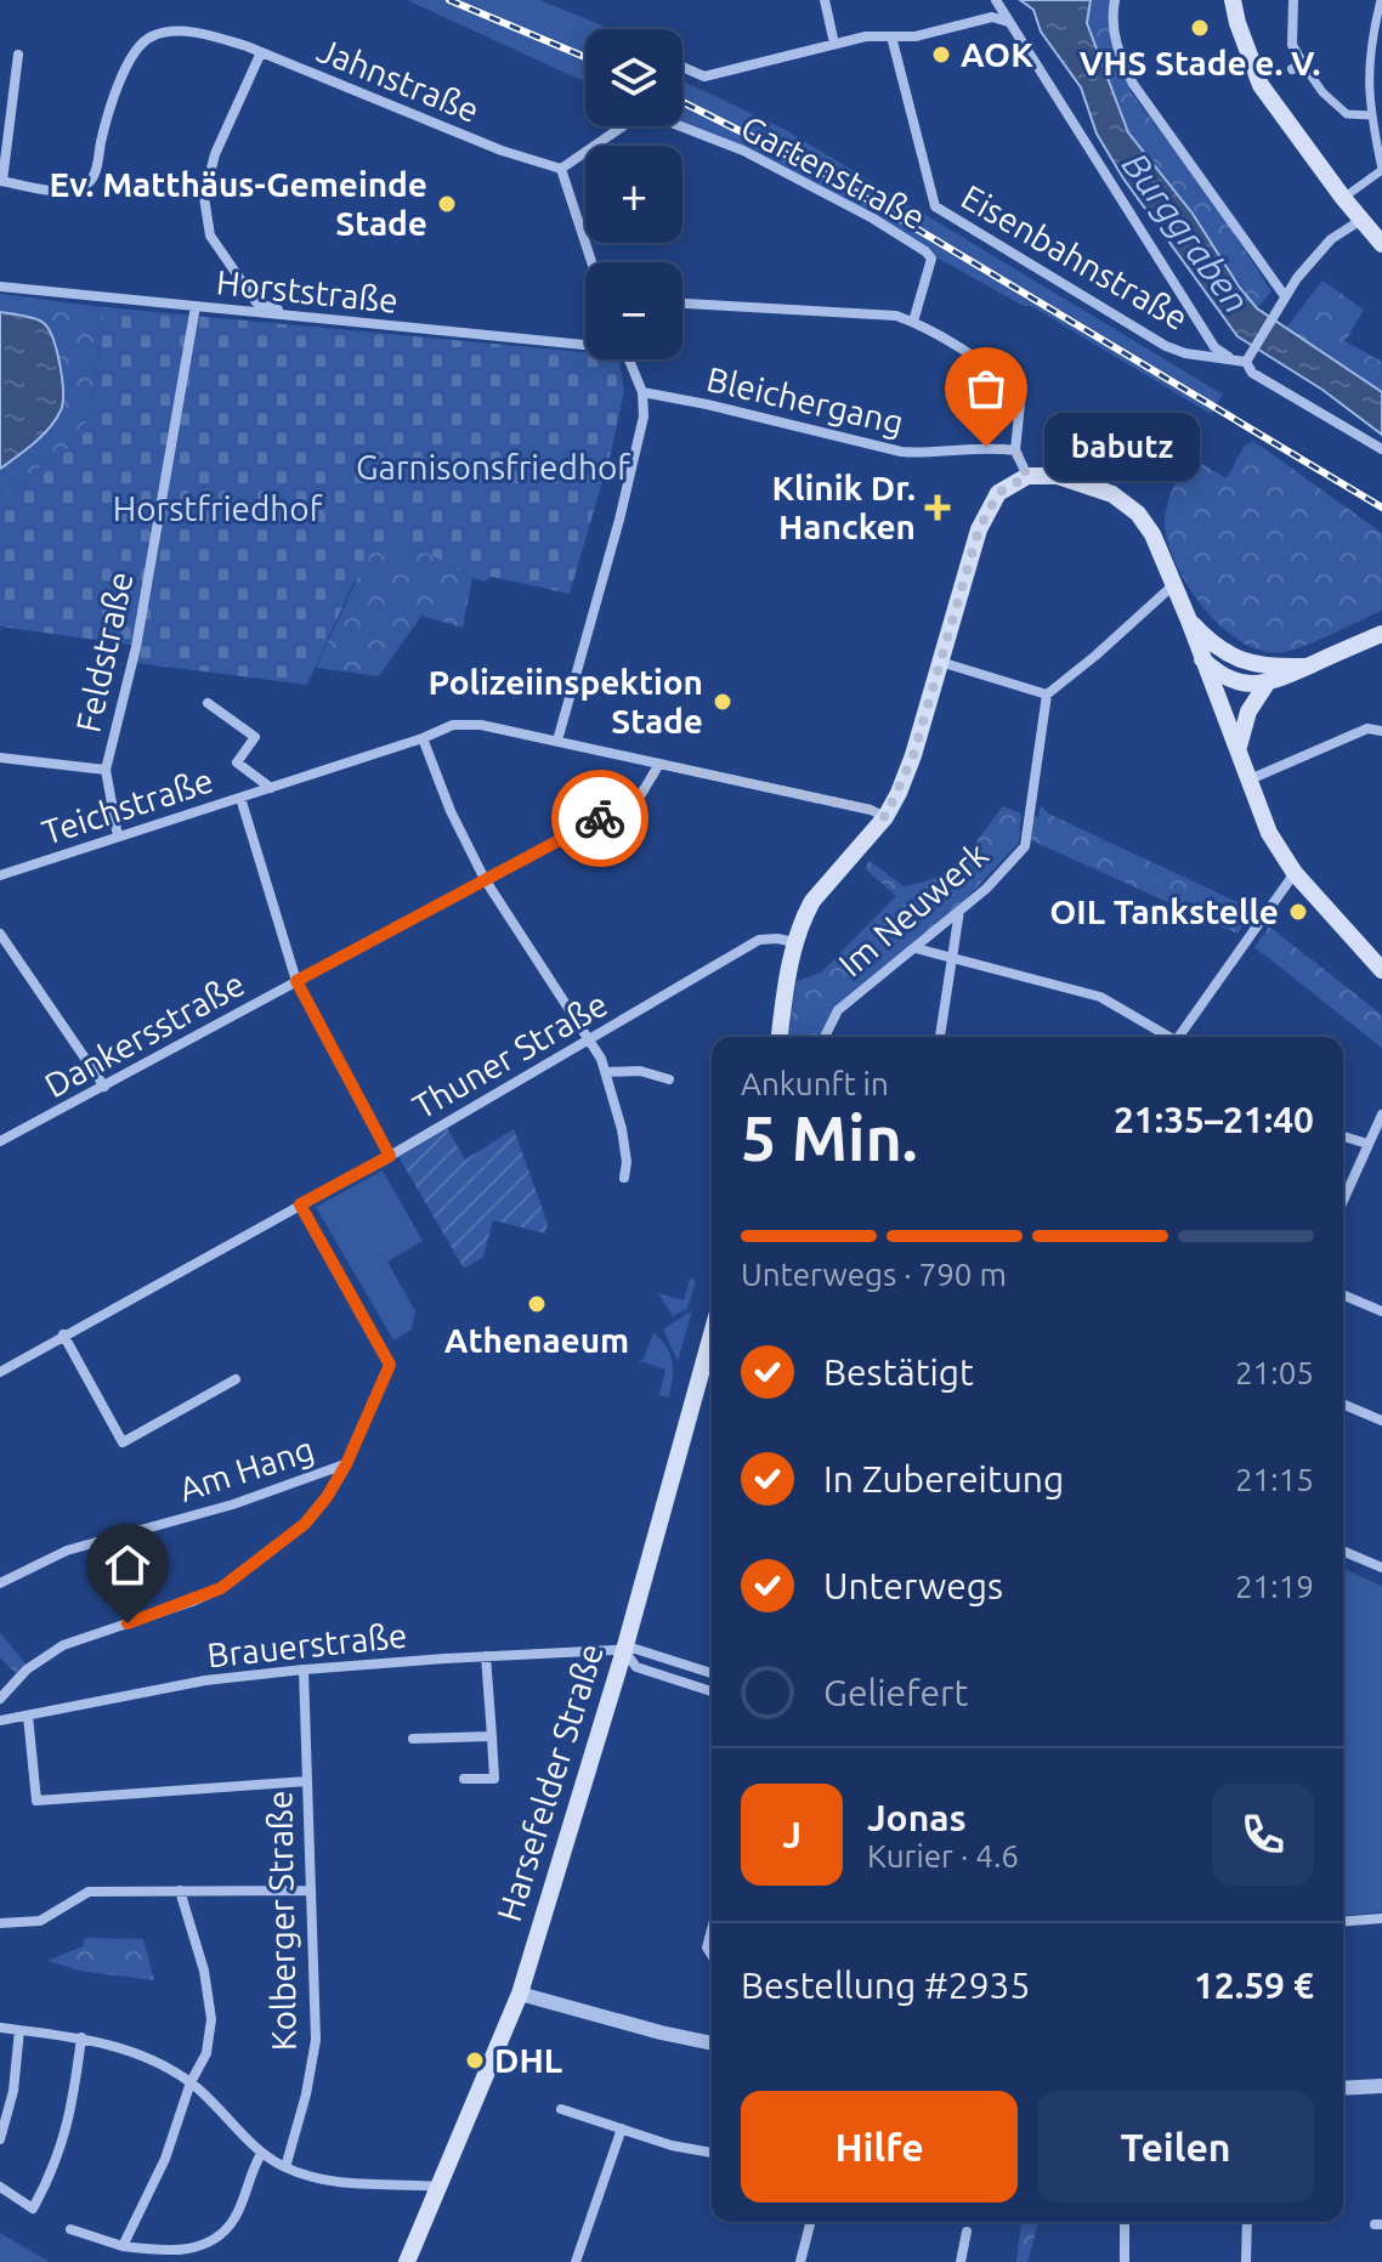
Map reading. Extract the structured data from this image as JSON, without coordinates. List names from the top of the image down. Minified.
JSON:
{"streets":{"main road":["Harsefelder Straße"],"street":["Jahnstraße","Gartenstraße","Eisenbahnstraße","Horststraße","Bleichergang","Feldstraße","Teichstraße","Im Neuwerk","Dankersstraße","Thuner Straße","Am Hang","Brauerstraße","Kolberger Straße"]},"crossings":[["Horststraße","Feldstraße"],["Feldstraße","Teichstraße"],["Teichstraße","Dankersstraße"],["Brauerstraße","Harsefelder Straße"],["Brauerstraße","Kolberger Straße"]],"water":["Burggraben"],"parks":["Garnisonsfriedhof","Horstfriedhof"],"places":{"other":["VHS Stade e. V.","AOK","Ev. Matthäus-Gemeinde Stade","babutz","Polizeiinspektion Stade","OIL Tankstelle","Athenaeum","DHL"],"health":["Klinik Dr. Hancken"]},"page":{"map_buttons":["+","−"],"bubble":"babutz","heading":["5 Min.","Ankunft in","21:35–21:40"],"panel":["Jonas","Kurier · 4.6","Bestellung #2935","12.59 €"],"bar":"Unterwegs · 790 m","list":[["Bestätigt","21:05"],["In Zubereitung","21:15"],["Unterwegs","21:19"],"Geliefert"],"round":"J","buttons":["Hilfe","Teilen"]}}
